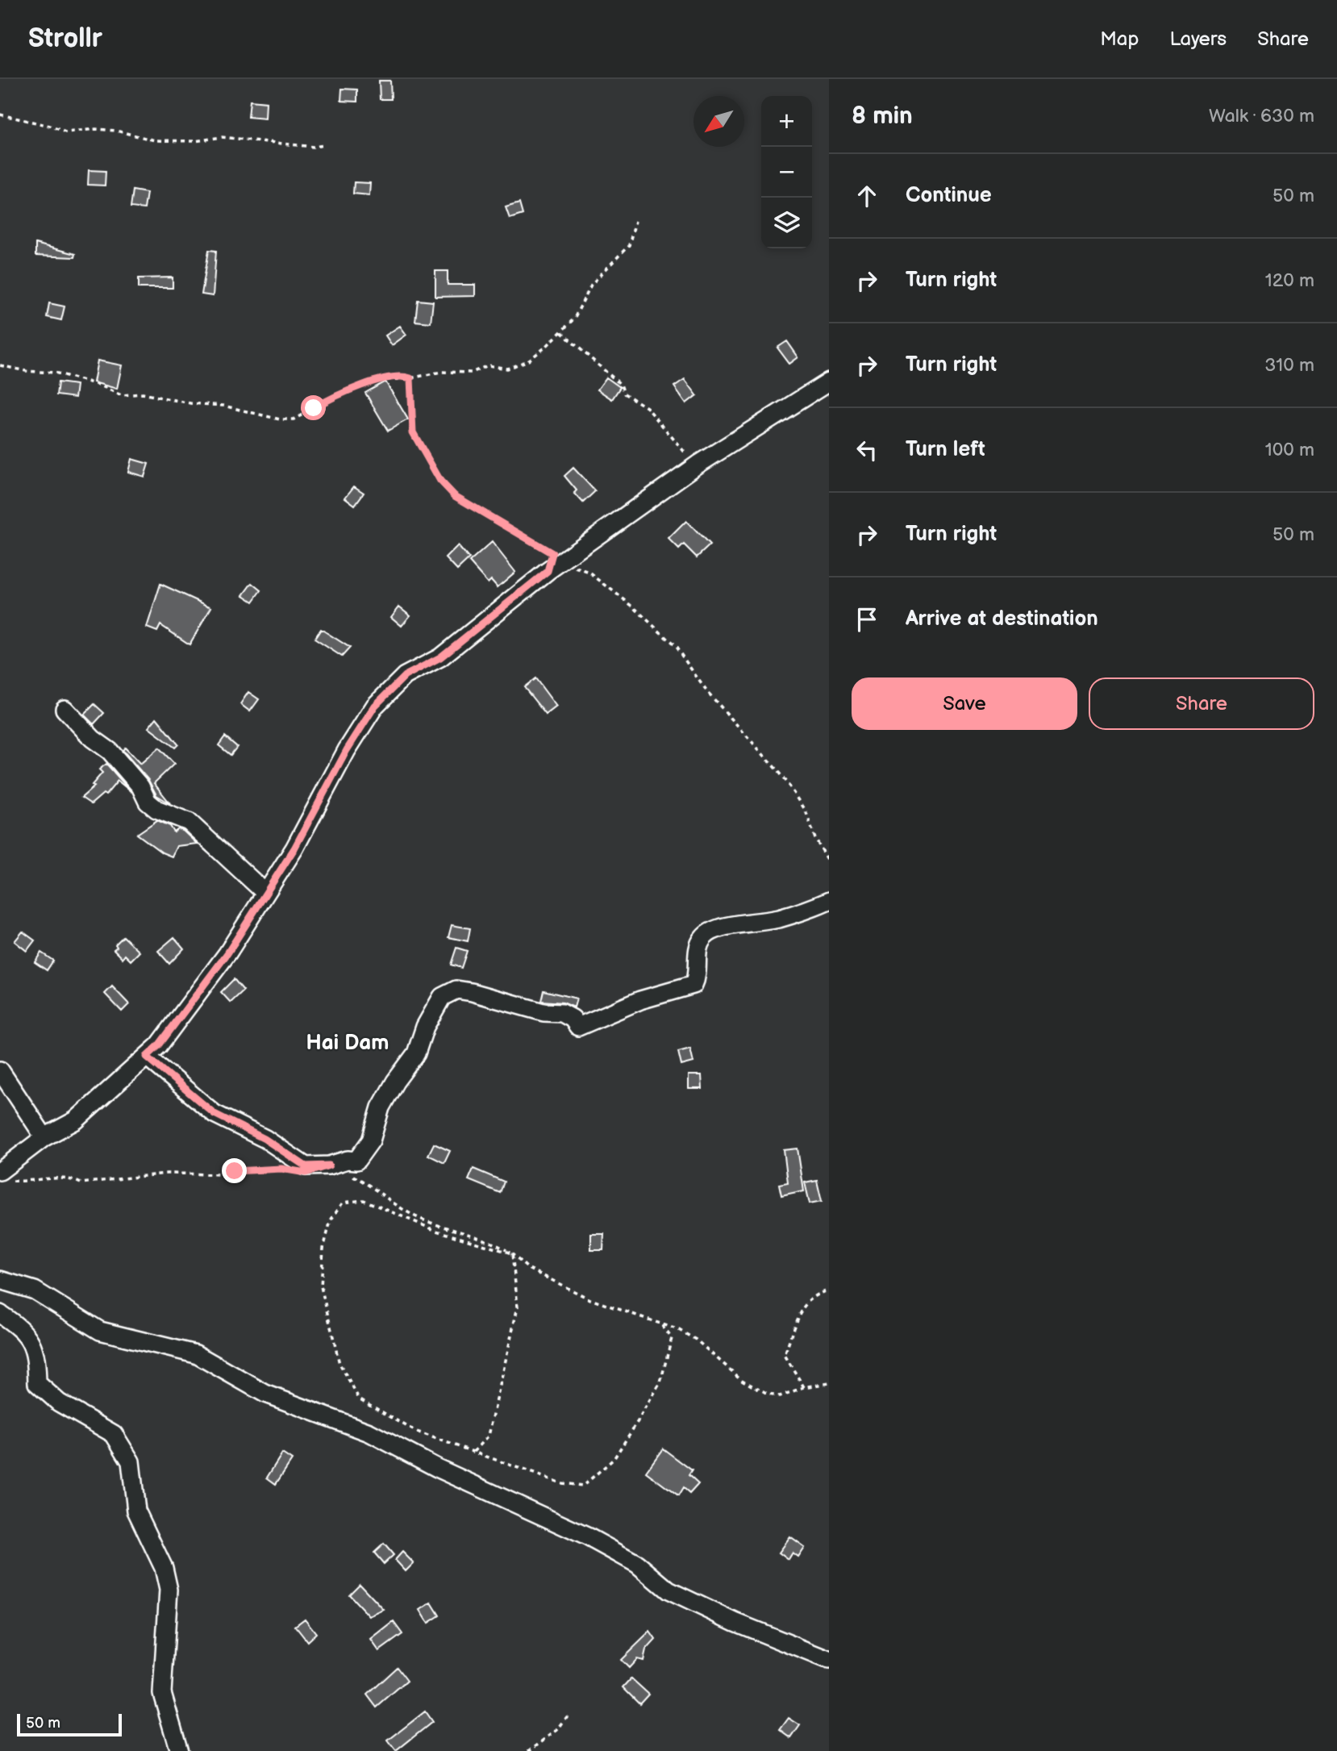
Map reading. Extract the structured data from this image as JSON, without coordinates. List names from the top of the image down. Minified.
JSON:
{"districts":["Hai Dam"],"scale_bar":"50 m","north":"bottom left","page":{"header":"Strollr","nav":["Map","Layers","Share"],"heading":["8 min","Walk · 630 m"],"map_buttons":["+","−"],"list":[["Continue","50 m"],["Turn right","120 m"],["Turn right","310 m"],["Turn left","100 m"],["Turn right","50 m"],"Arrive at destination"],"buttons":["Save","Share"],"scale":"50 m"}}
